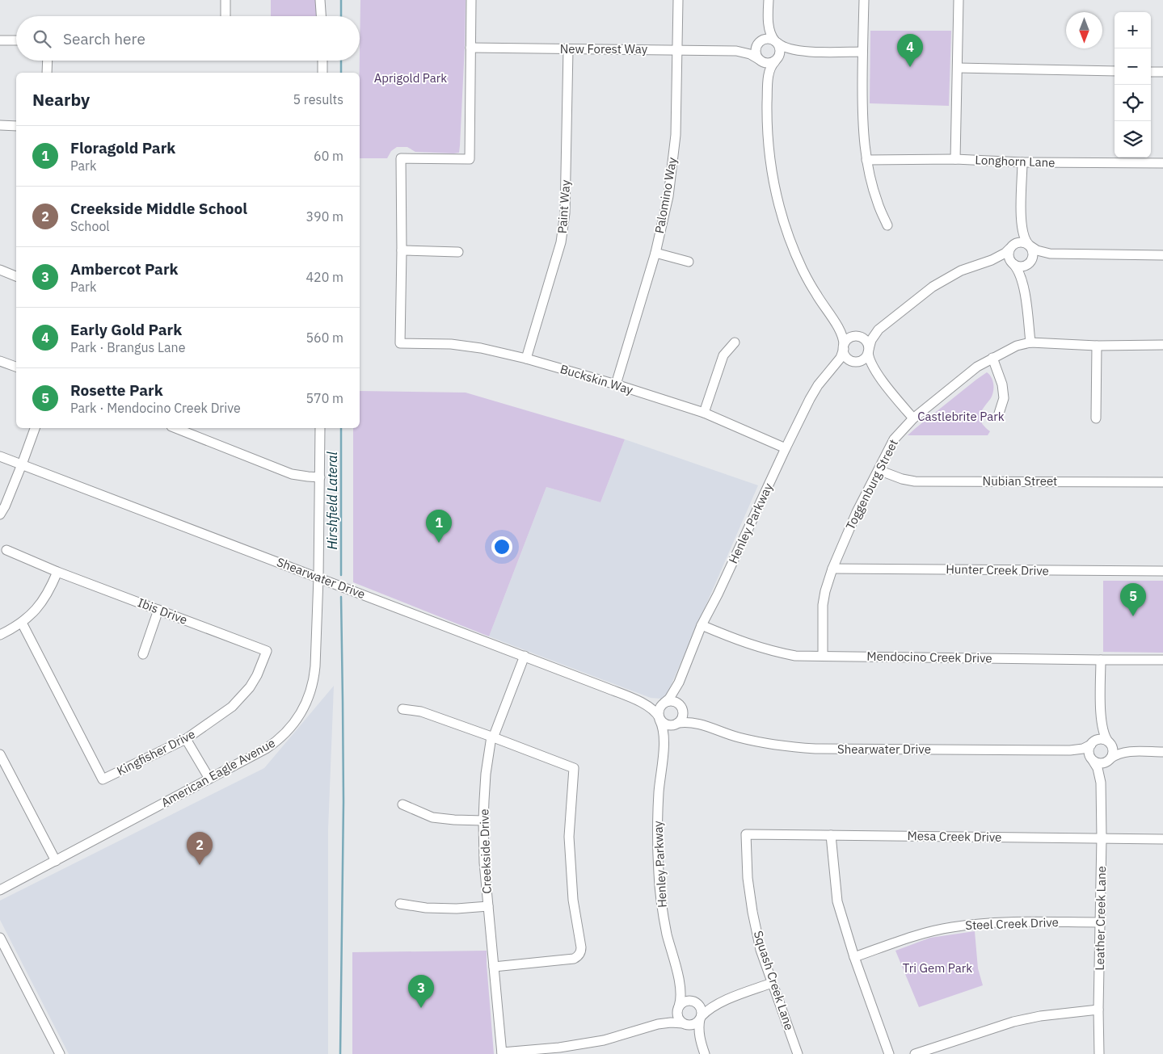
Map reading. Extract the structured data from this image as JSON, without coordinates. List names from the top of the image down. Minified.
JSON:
{"streets":{"street":["New Forest Way","Longhorn Lane","Palomino Way","Paint Way","Buckskin Way","Nubian Street","Toggenburg Street","Henley Parkway","Hunter Creek Drive","Shearwater Drive","Ibis Drive","Mendocino Creek Drive","Kingfisher Drive","American Eagle Avenue","Mesa Creek Drive","Creekside Drive","Leather Creek Lane","Steel Creek Drive","Squash Creek Lane"]},"crossings":[["New Forest Way","Palomino Way"],["New Forest Way","Paint Way"],["Palomino Way","Buckskin Way"],["Paint Way","Buckskin Way"],["Buckskin Way","Henley Parkway"],["Nubian Street","Toggenburg Street"],["Toggenburg Street","Hunter Creek Drive"],["Toggenburg Street","Mendocino Creek Drive"],["Henley Parkway","Shearwater Drive"],["Henley Parkway","Mendocino Creek Drive"],["Shearwater Drive","American Eagle Avenue"],["Shearwater Drive","Creekside Drive"],["Shearwater Drive","Leather Creek Lane"],["Ibis Drive","Kingfisher Drive"],["Mesa Creek Drive","Leather Creek Lane"],["Mesa Creek Drive","Squash Creek Lane"],["Leather Creek Lane","Steel Creek Drive"]],"water":["Hirshfield Lateral"],"parks":["Aprigold Park","Castlebrite Park","Tri Gem Park"],"north":"bottom","page":{"map_buttons":["+","−"],"search":"Search here","pins":["4","1","5","2","3"],"heading":["Nearby","5 results"],"list":[{"mark":"1","name":"Floragold Park","note":"Park","value":"60 m"},{"mark":"2","name":"Creekside Middle School","note":"School","value":"390 m"},{"mark":"3","name":"Ambercot Park","note":"Park","value":"420 m"},{"mark":"4","name":"Early Gold Park","note":"Park · Brangus Lane","value":"560 m"},{"mark":"5","name":"Rosette Park","note":"Park · Mendocino Creek Drive","value":"570 m"}]}}
